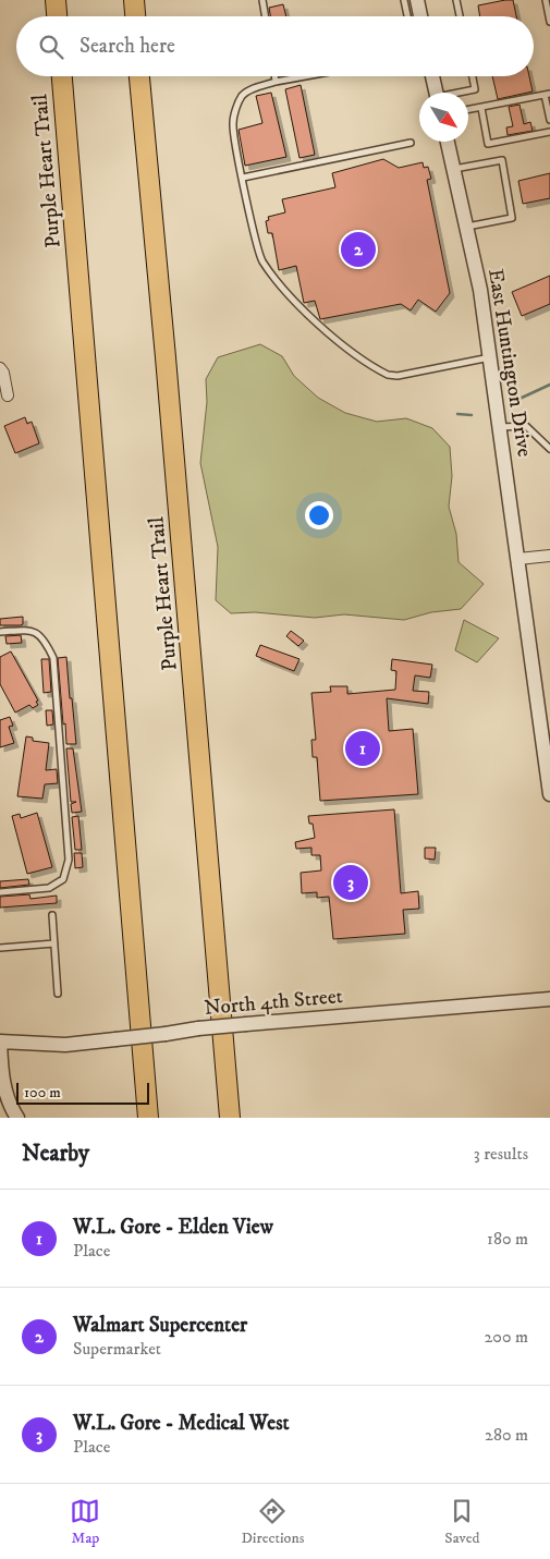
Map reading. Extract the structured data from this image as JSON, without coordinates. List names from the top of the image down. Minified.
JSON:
{"streets":{"highway":["Purple Heart Trail"],"street":["East Huntington Drive","North 4th Street"]},"scale_bar":"100 m","north":"bottom right","page":{"search":"Search here","pins":["2","1","3"],"scale":"100 m","heading":["Nearby","3 results"],"list":[{"mark":"1","name":"W.L. Gore - Elden View","note":"Place","value":"180 m"},{"mark":"2","name":"Walmart Supercenter","note":"Supermarket","value":"200 m"},{"mark":"3","name":"W.L. Gore - Medical West","note":"Place","value":"280 m"}],"nav":["Map","Directions","Saved"]}}
